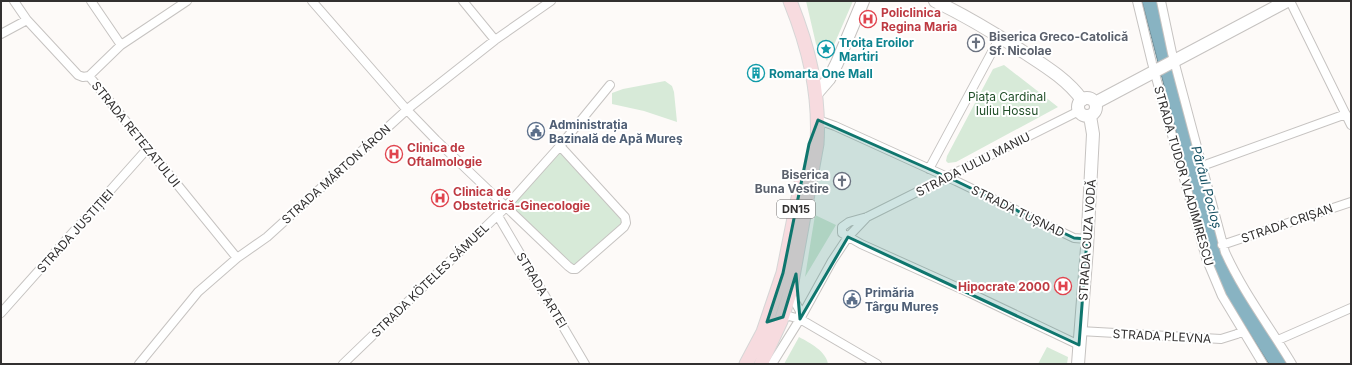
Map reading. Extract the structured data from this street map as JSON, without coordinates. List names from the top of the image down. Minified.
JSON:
{"streets":{"main road":["DN15","STRADA CUZA VODĂ"],"street":["STRADA RETEZATULUI","STRADA IULIU MANIU","STRADA MÁRTON ÁRON","STRADA TUDOR VLADIMIRESCU","STRADA TUȘNAD","STRADA CRIȘAN","STRADA JUSTIȚIEI","STRADA KÖTELES SÁMUEL","STRADA ARTEI","STRADA PLEVNA"]},"crossings":[["STRADA RETEZATULUI","STRADA MÁRTON ÁRON"],["STRADA RETEZATULUI","STRADA JUSTIȚIEI"],["STRADA IULIU MANIU","STRADA TUȘNAD"],["STRADA IULIU MANIU","STRADA CUZA VODĂ"],["STRADA TUDOR VLADIMIRESCU","STRADA CRIȘAN"],["STRADA TUDOR VLADIMIRESCU","STRADA PLEVNA"],["DN15","STRADA TUȘNAD"],["STRADA TUȘNAD","STRADA CUZA VODĂ"],["STRADA CUZA VODĂ","STRADA PLEVNA"],["STRADA KÖTELES SÁMUEL","STRADA ARTEI"]],"water":["Pârâul Pocloș"],"parks":["Piața Cardinal Iuliu Hossu"],"places":{"hospital":["Policlinica Regina Maria","Clinica de Oftalmologie","Clinica de Obstetrică-Ginecologie","Hipocrate 2000"],"church":["Biserica Greco-Catolică Sf. Nicolae","Biserica Buna Vestire"],"place":["Troița Eroilor Martiri"],"building":["Romarta One Mall"],"public building":["Administrația Bazinală de Apă Mureş","Primăria Târgu Mureș"]}}
